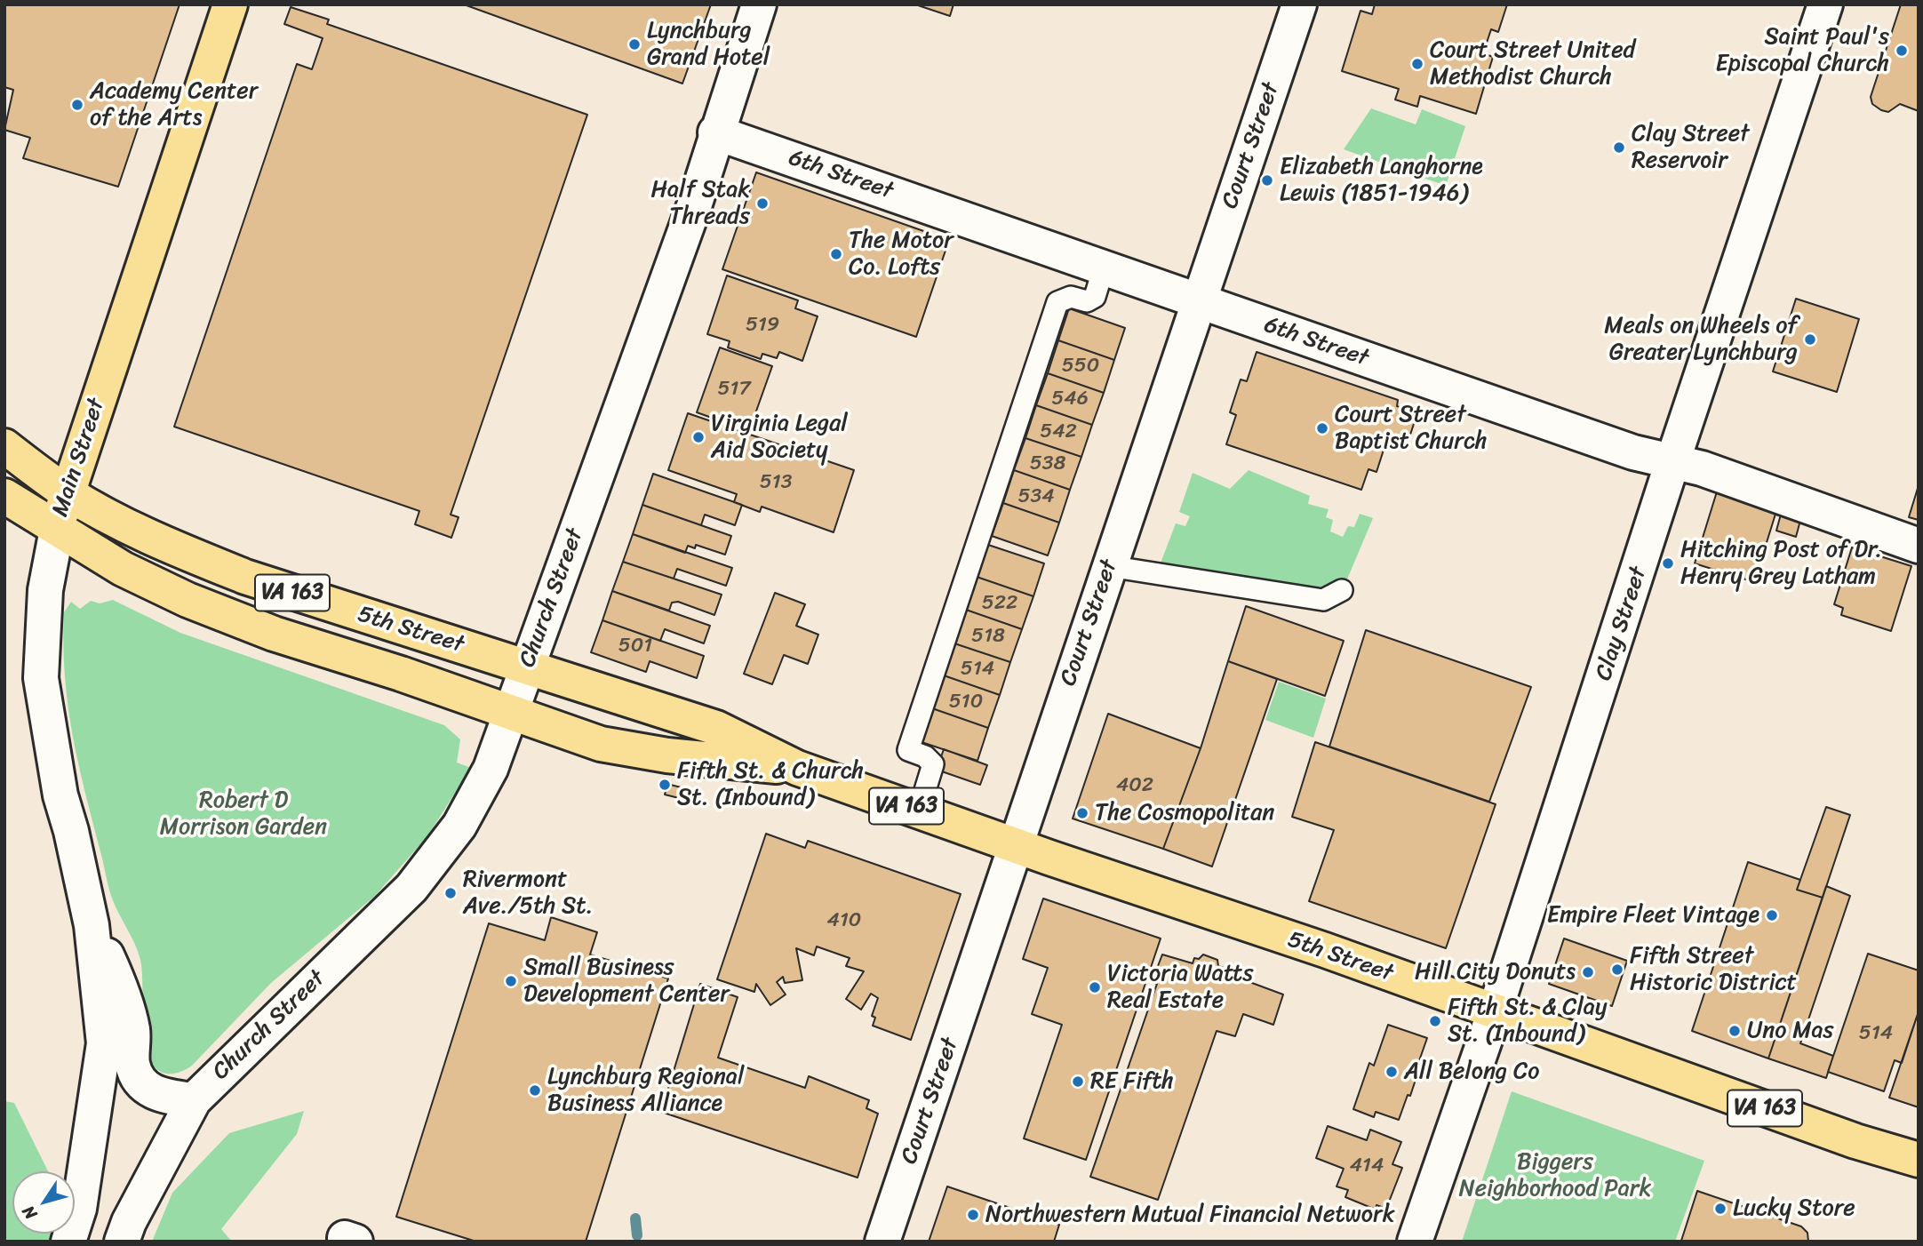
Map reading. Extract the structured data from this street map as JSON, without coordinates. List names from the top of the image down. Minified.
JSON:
{"streets":{"main road":["Main Street","VA 163","5th Street"],"street":["Court Street","6th Street","Church Street","Clay Street"]},"crossings":[["Court Street","6th Street"],["Court Street","5th Street"],["6th Street","Church Street"],["6th Street","Clay Street"],["Main Street","5th Street"],["Church Street","5th Street"],["Clay Street","5th Street"]],"parks":["Robert D Morrison Garden","Biggers Neighborhood Park"],"places":["Lynchburg Grand Hotel","Saint Paul's Episcopal Church","Court Street United Methodist Church","Academy Center of the Arts","Clay Street Reservoir","Elizabeth Langhorne Lewis (1851-1946)","Half Stak Threads","The Motor Co. Lofts","Meals on Wheels of Greater Lynchburg","Court Street Baptist Church","Virginia Legal Aid Society","Hitching Post of Dr. Henry Grey Latham","Fifth St. & Church St. (Inbound)","The Cosmopolitan","Rivermont Ave./5th St.","Empire Fleet Vintage","Fifth Street Historic District","Hill City Donuts","Small Business Development Center","Victoria Watts Real Estate","Fifth St. & Clay St. (Inbound)","Uno Mas","All Belong Co","RE Fifth","Lynchburg Regional Business Alliance","Lucky Store","Northwestern Mutual Financial Network"],"house_numbers":["519","550","517","546","542","538","513","534","522","518","501","514","510","402","410","514","414"],"north":"bottom left"}
